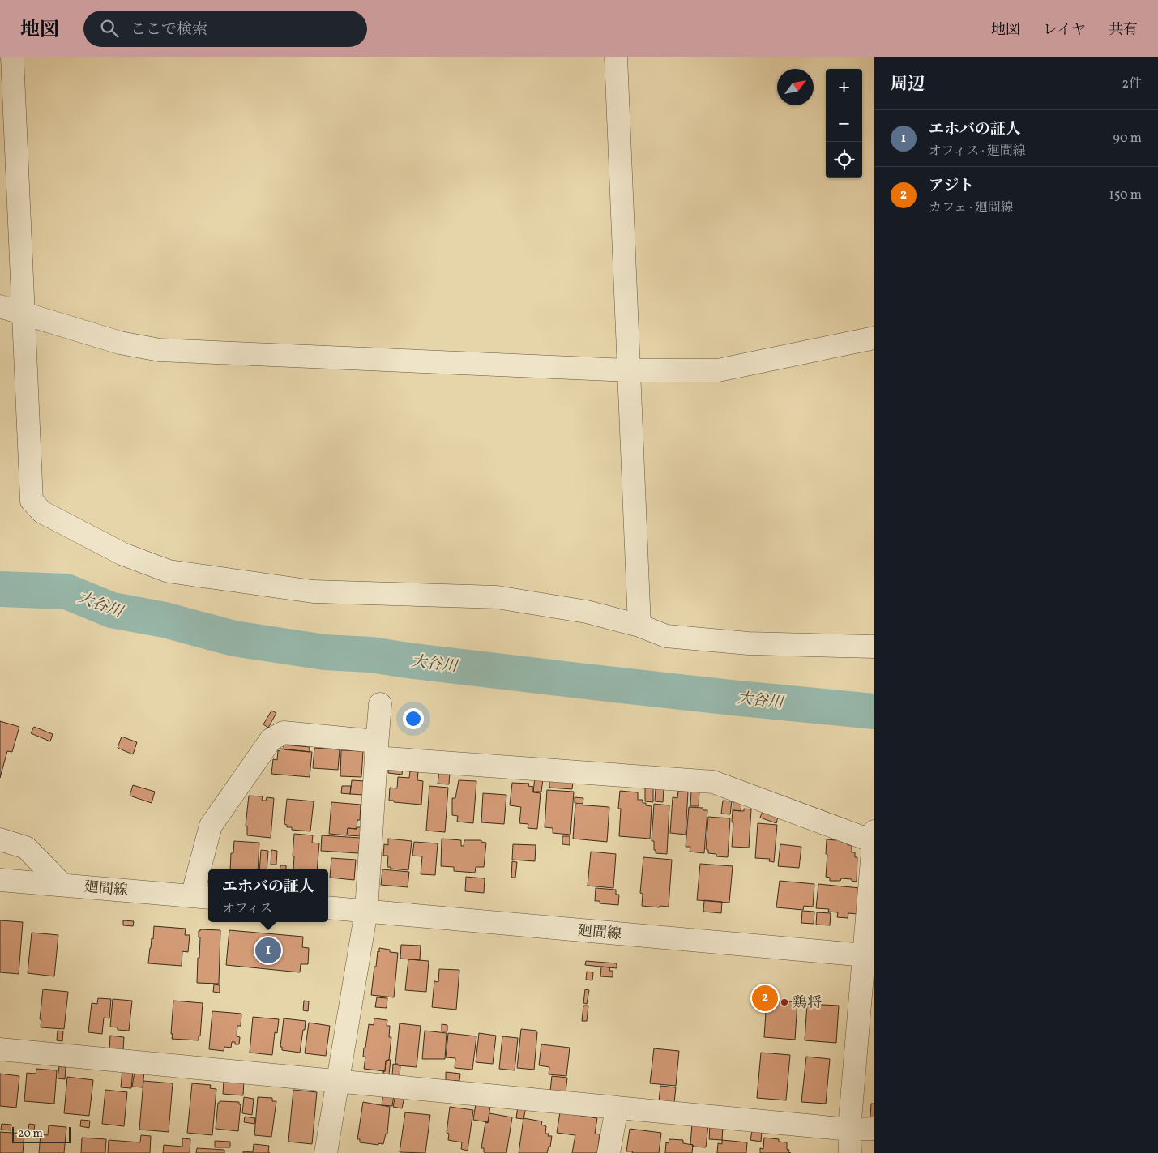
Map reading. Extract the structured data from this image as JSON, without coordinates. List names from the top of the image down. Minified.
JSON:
{"streets":{"street":["廻間線"]},"water":["大谷川"],"places":["鶏将"],"scale_bar":"20 m","north":"top right","page":{"header":"地図","search":"ここで検索","nav":["地図","レイヤ","共有"],"heading":["周辺","2件"],"map_buttons":["+","−"],"list":[{"mark":"1","name":"エホバの証人","note":"オフィス · 廻間線","value":"90 m"},{"mark":"2","name":"アジト","note":"カフェ · 廻間線","value":"150 m"}],"popup":["エホバの証人","オフィス"],"pins":["1","2"],"scale":"20 m"}}
